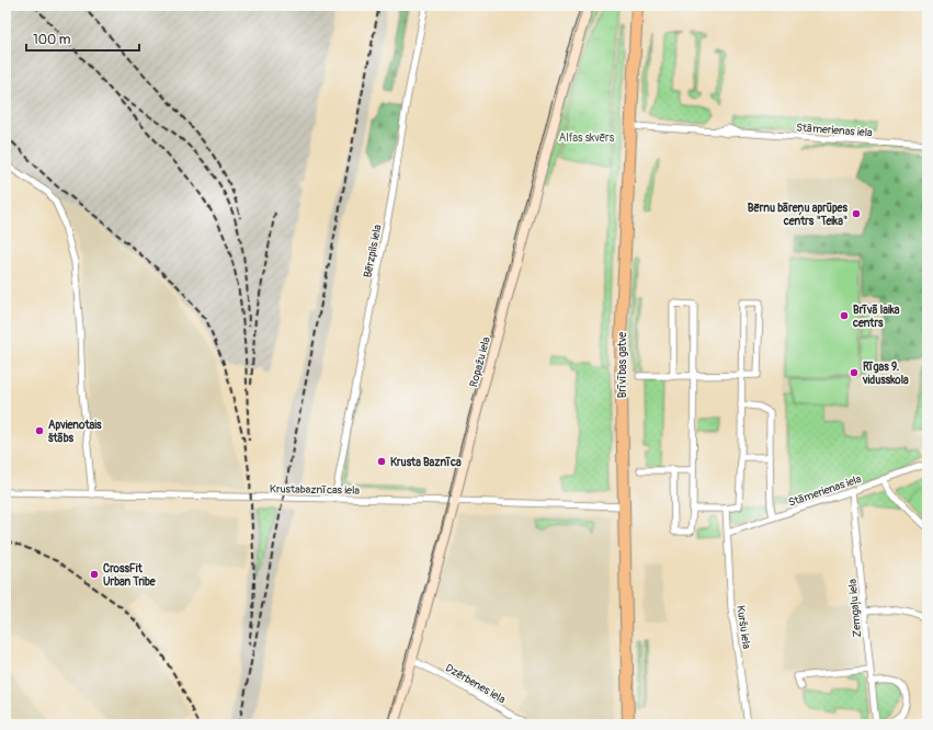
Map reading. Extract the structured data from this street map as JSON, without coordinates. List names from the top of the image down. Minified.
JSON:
{"streets":{"highway":["Brīvības gatve"],"street":["Stāmerienas iela","Bērzpils iela","Ropažu iela","Krustabaznīcas iela","Zemgaļu iela","Kuršu iela","Dzērbenes iela"]},"crossings":[["Stāmerienas iela","Brīvības gatve"],["Stāmerienas iela","Zemgaļu iela"],["Stāmerienas iela","Kuršu iela"],["Bērzpils iela","Krustabaznīcas iela"],["Ropažu iela","Krustabaznīcas iela"],["Ropažu iela","Dzērbenes iela"],["Brīvības gatve","Krustabaznīcas iela"]],"parks":["Alfas skvērs"],"places":["Bērnu bāreņu aprūpes centrs \"Teika\"","Brīvā laika centrs","Rīgas 9. vidusskola","Apvienotais štābs","Krusta Baznīca","CrossFit Urban Tribe"],"scale_bar":"100 m"}
